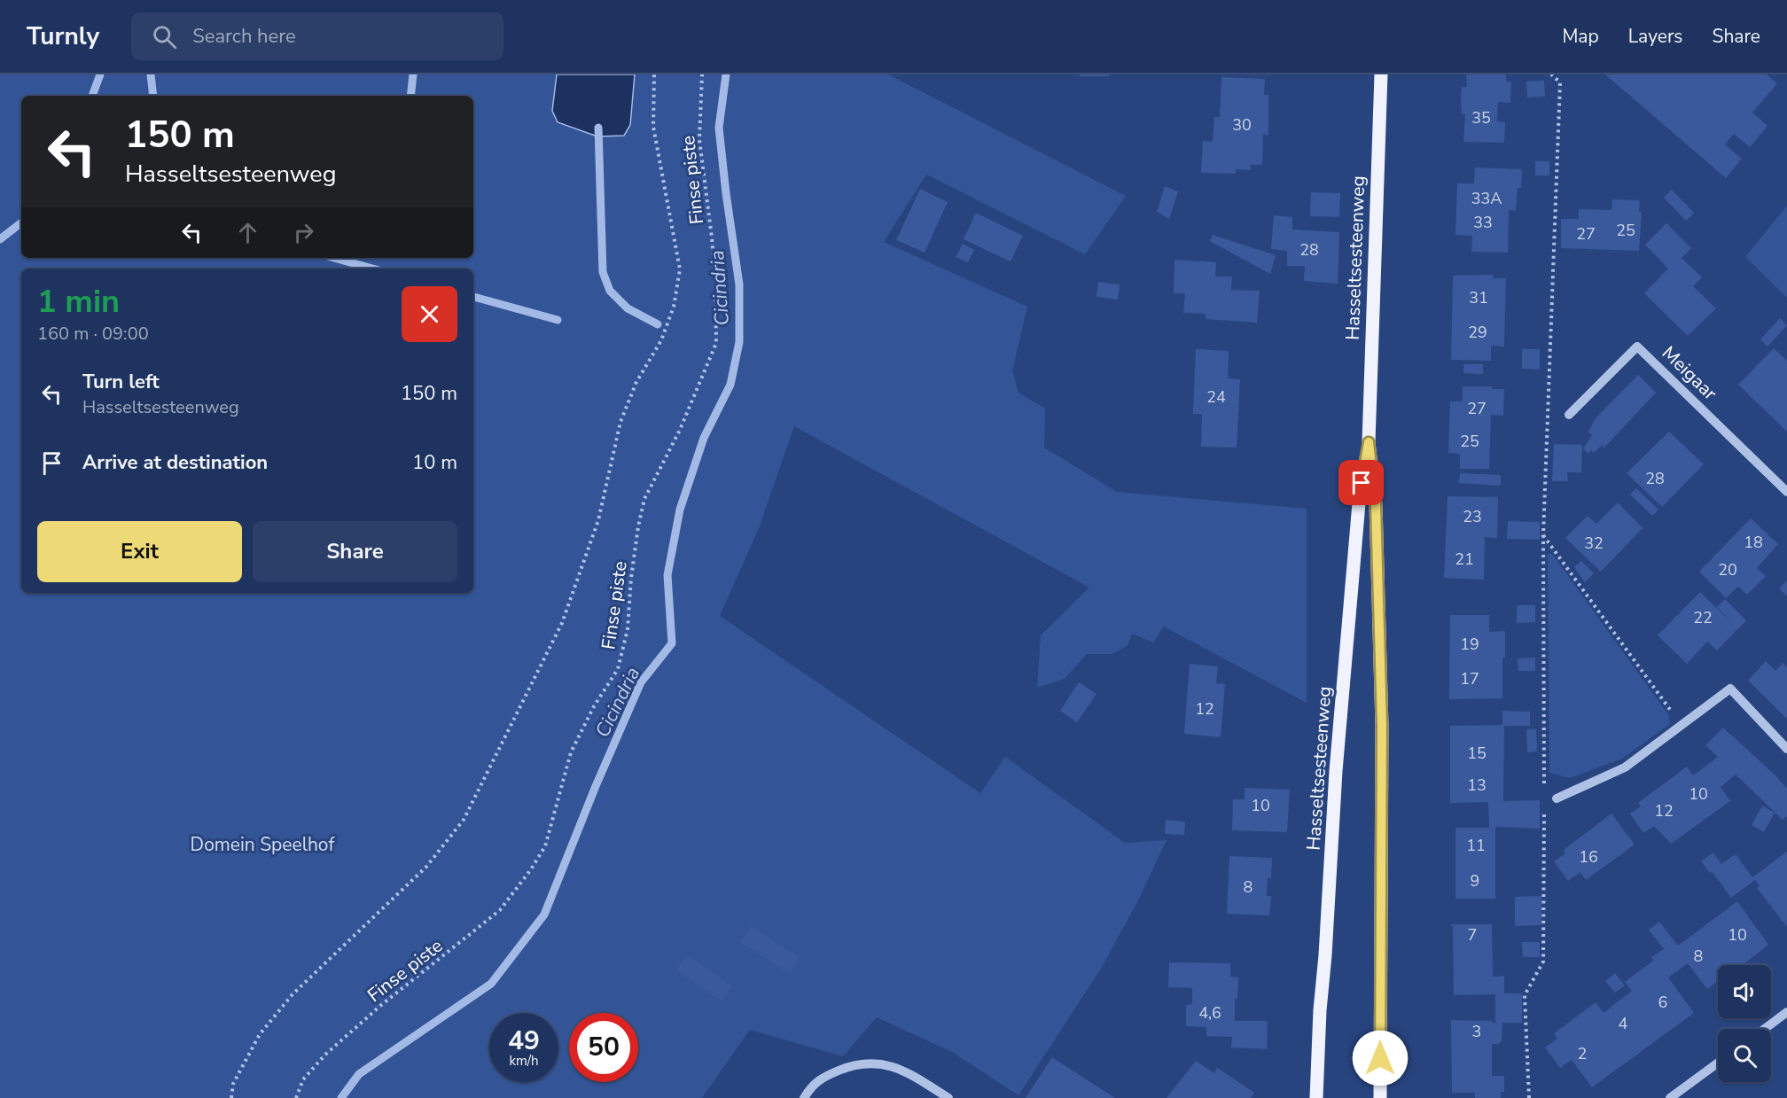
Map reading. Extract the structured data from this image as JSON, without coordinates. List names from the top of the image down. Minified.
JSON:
{"streets":{"main road":["Hasseltsesteenweg"],"street":["Meigaar"],"path":["Finse piste"]},"water":["Cicindria"],"parks":["Domein Speelhof"],"house_numbers":["35","30","33A","33","25","27","28","31","29","24","27","25","28","23","18","32","21","20","22","19","17","12","15","13","10","10","12","11","16","9","8","7","10","8","6","4,6","4","3","2"],"page":{"header":"Turnly","search":"Search here","nav":["Map","Layers","Share"],"turn":["150 m","Hasseltsesteenweg"],"heading":["1 min","160 m · 09:00"],"list":[{"name":"Turn left","note":"Hasseltsesteenweg","value":"150 m"},{"name":"Arrive at destination","value":"10 m"}],"buttons":["Exit","Share"],"speed":"49 km/h","limit":"50"}}
